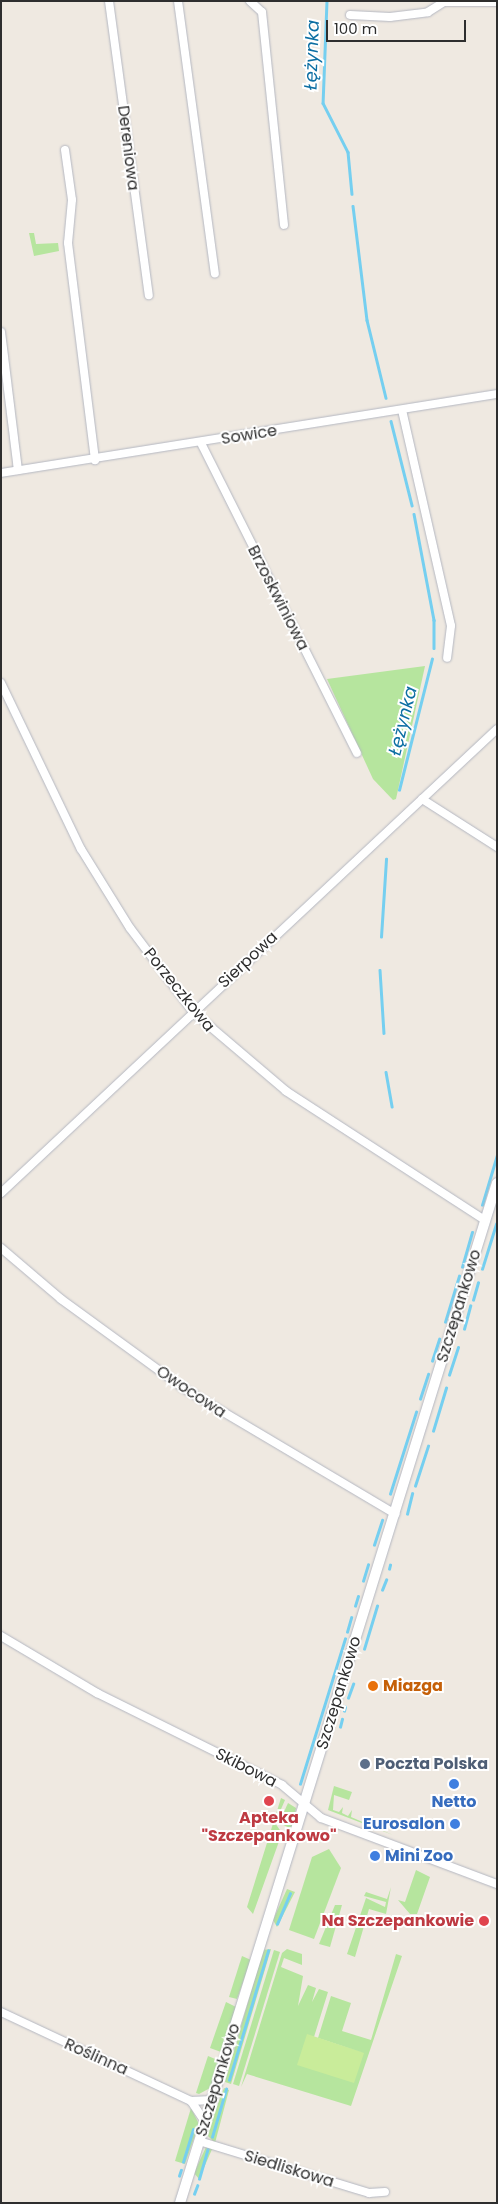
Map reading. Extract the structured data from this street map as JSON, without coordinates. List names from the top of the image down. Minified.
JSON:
{"streets":{"street":["Dereniowa","Sowice","Brzoskwiniowa","Sierpowa","Porzeczkowa","Szczepankowo","Owocowa","Skibowa","Roślinna","Siedliskowa"]},"crossings":[["Sowice","Brzoskwiniowa"],["Sierpowa","Porzeczkowa"],["Porzeczkowa","Szczepankowo"],["Szczepankowo","Owocowa"],["Szczepankowo","Skibowa"],["Szczepankowo","Roślinna"],["Szczepankowo","Siedliskowa"]],"water":["Łężynka"],"places":["Miazga","Poczta Polska","Netto","Apteka \"Szczepankowo\"","Eurosalon","Mini Zoo","Na Szczepankowie"],"scale_bar":"100 m"}
